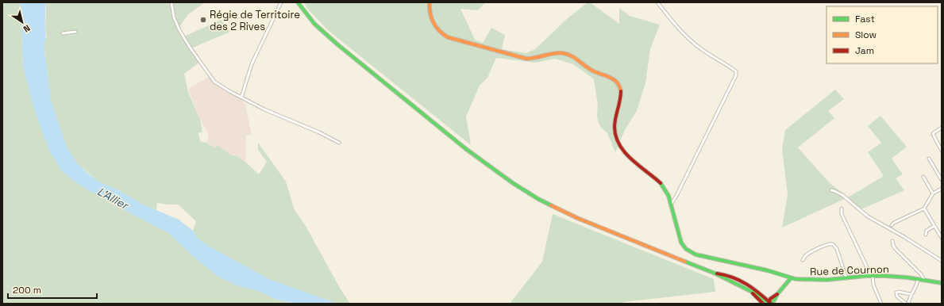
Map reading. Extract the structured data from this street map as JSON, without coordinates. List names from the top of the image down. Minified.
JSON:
{"streets":{"main road":["Rue de Cournon"]},"water":["L'Allier"],"places":["Régie de Territoire des 2 Rives"],"legend":["Fast","Slow","Jam"],"scale_bar":"200 m","north":"bottom right"}
